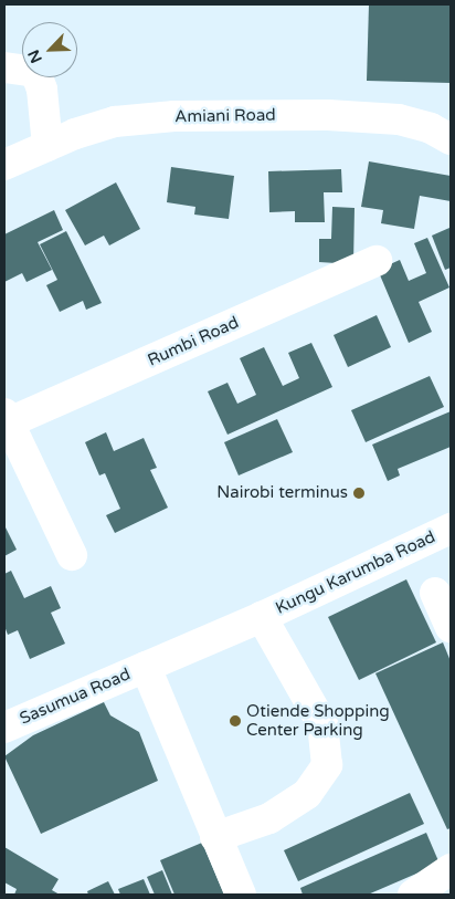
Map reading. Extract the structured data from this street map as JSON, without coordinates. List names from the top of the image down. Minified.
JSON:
{"streets":{"street":["Amiani Road","Rumbi Road","Kungu Karumba Road","Sasumua Road"]},"crossings":[["Kungu Karumba Road","Sasumua Road"]],"places":["Nairobi terminus","Otiende Shopping Center Parking"],"north":"bottom left"}
